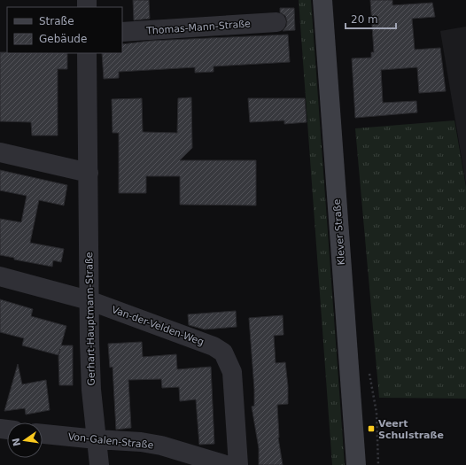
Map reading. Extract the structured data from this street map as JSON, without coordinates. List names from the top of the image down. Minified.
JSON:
{"streets":{"main road":["Klever Straße"],"street":["Thomas-Mann-Straße","Gerhart-Hauptmann-Straße","Van-der-Velden-Weg","Von-Galen-Straße"]},"crossings":[["Gerhart-Hauptmann-Straße","Van-der-Velden-Weg"],["Gerhart-Hauptmann-Straße","Von-Galen-Straße"]],"places":{"transit":["Veert Schulstraße"]},"legend":["Straße","Gebäude"],"scale_bar":"20 m","north":"left"}
